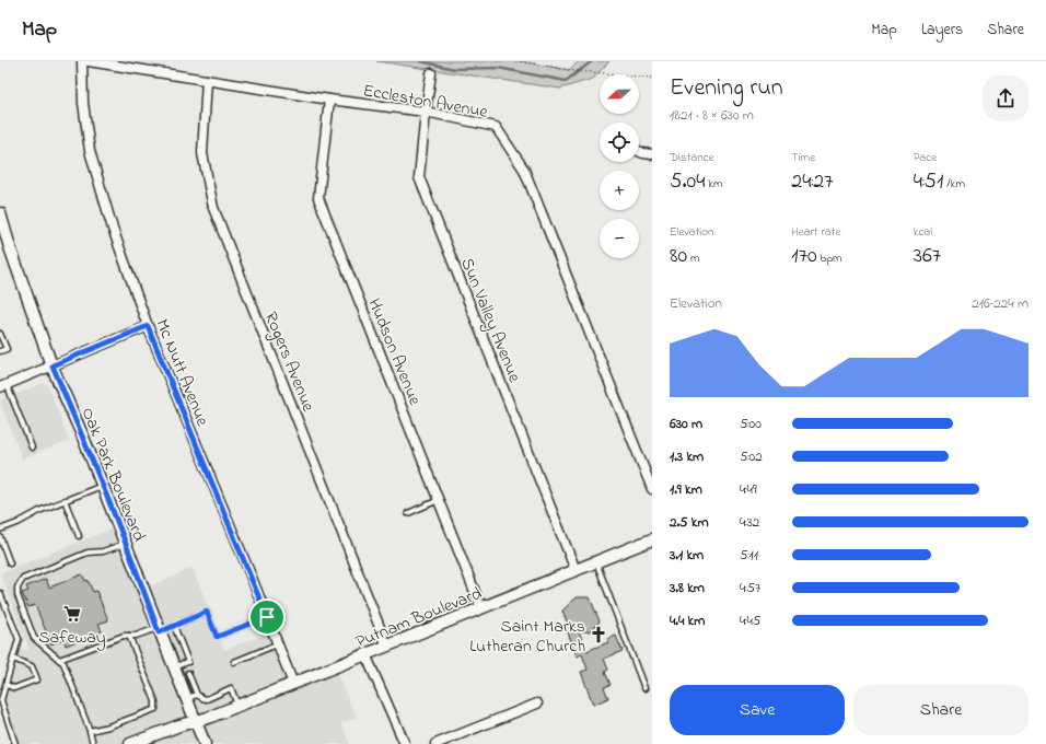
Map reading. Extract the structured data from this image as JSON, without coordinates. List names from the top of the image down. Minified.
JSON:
{"streets":{"street":["Eccleston Avenue","Sun Valley Avenue","Hudson Avenue","Rogers Avenue","Mc Nutt Avenue","Oak Park Boulevard","Putnam Boulevard"]},"crossings":[["Eccleston Avenue","Sun Valley Avenue"],["Eccleston Avenue","Hudson Avenue"],["Eccleston Avenue","Rogers Avenue"],["Sun Valley Avenue","Putnam Boulevard"],["Hudson Avenue","Putnam Boulevard"],["Rogers Avenue","Putnam Boulevard"],["Mc Nutt Avenue","Putnam Boulevard"],["Oak Park Boulevard","Putnam Boulevard"]],"places":{"supermarket":["Safeway"],"church":["Saint Marks Lutheran Church"]},"north":"left","page":{"header":"Map","nav":["Map","Layers","Share"],"heading":["Evening run","18:21 · 8 × 630 m"],"map_buttons":["+","−"],"stats":[["Distance","5.04 km"],["Time","24:27"],["Pace","4:51 /km"],["Elevation","80 m"],["Heart rate","170 bpm"],["kcal","367"]],"chart":["Elevation","216–224 m"],"list":[{"name":"630 m","note":"5:00"},{"name":"1.3 km","note":"5:02"},{"name":"1.9 km","note":"4:49"},{"name":"2.5 km","note":"4:32"},{"name":"3.1 km","note":"5:11"},{"name":"3.8 km","note":"4:57"},{"name":"4.4 km","note":"4:45"}],"buttons":["Save","Share"]}}
